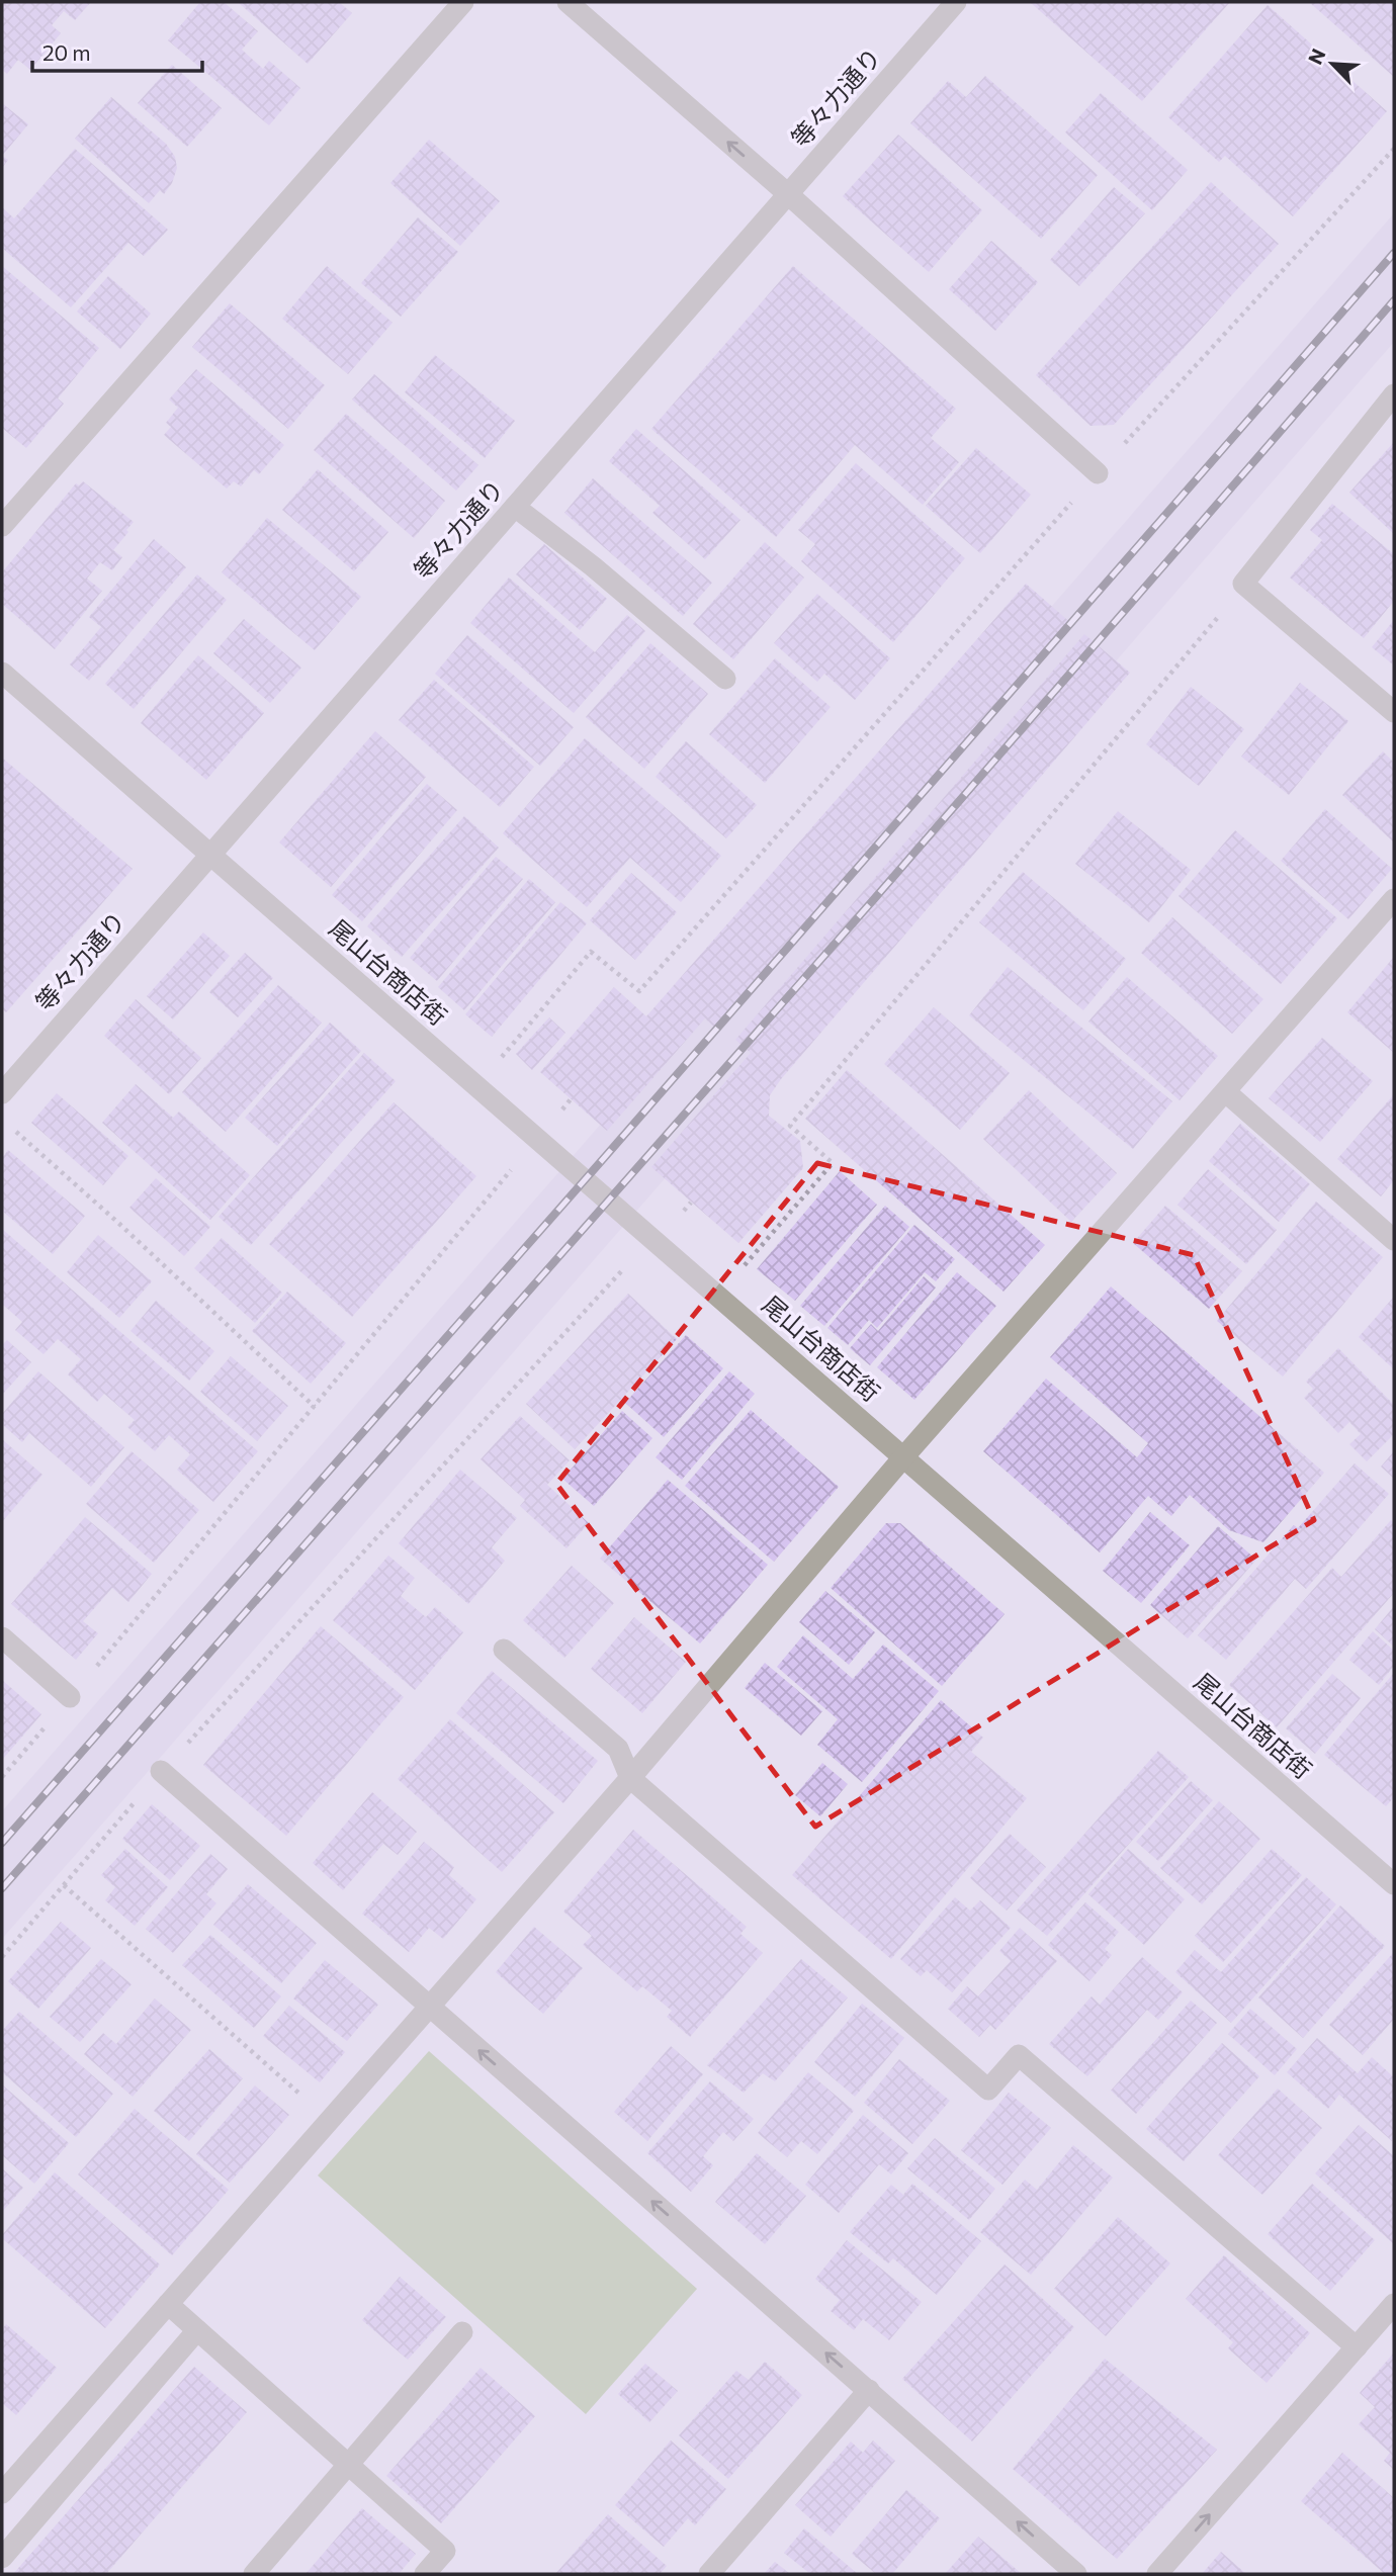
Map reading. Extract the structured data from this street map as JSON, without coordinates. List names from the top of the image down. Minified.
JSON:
{"streets":{"street":["等々力通り","尾山台商店街"]},"crossings":[["等々力通り","尾山台商店街"]],"scale_bar":"20 m","north":"top left"}
